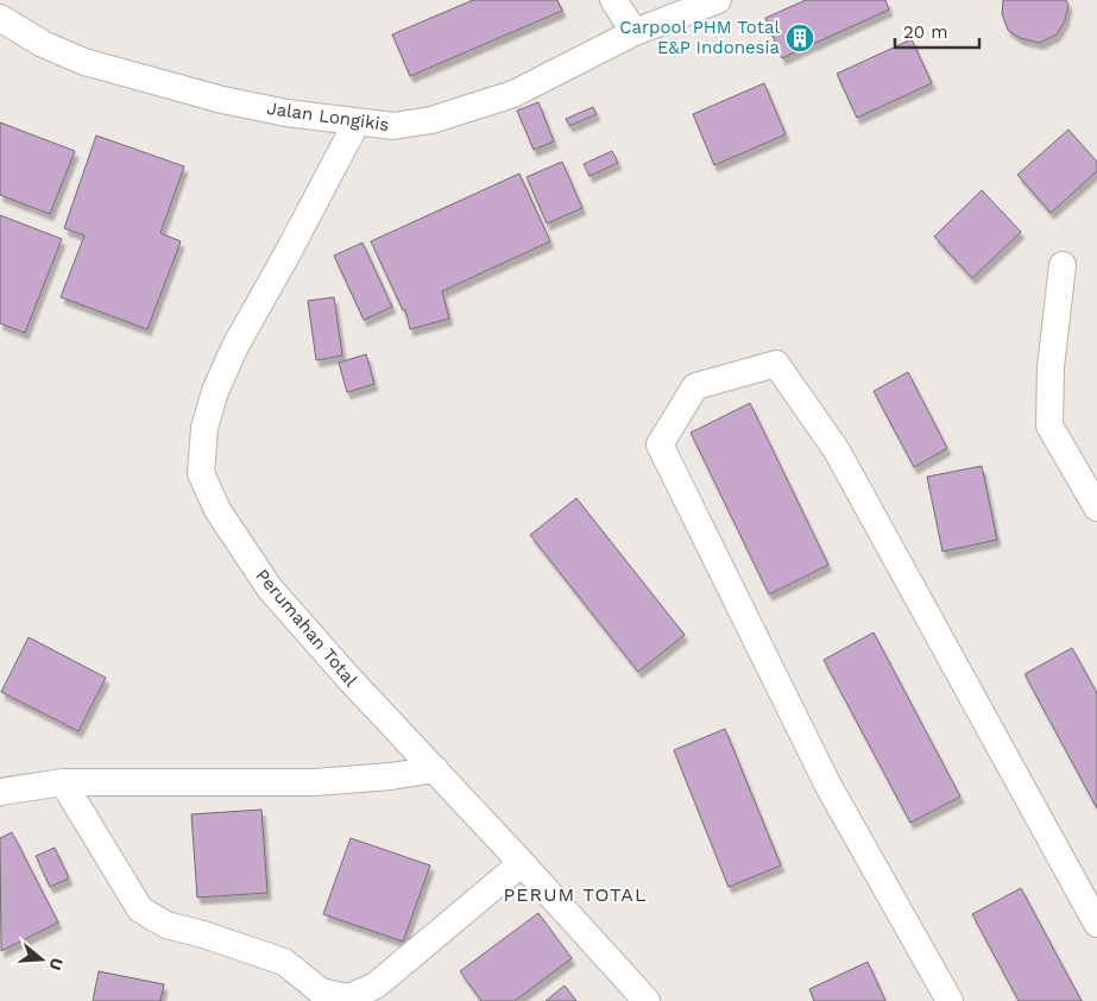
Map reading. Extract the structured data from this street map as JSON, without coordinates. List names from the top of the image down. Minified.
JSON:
{"streets":{"street":["Jalan Longikis","Perumahan Total"]},"crossings":[["Jalan Longikis","Perumahan Total"]],"districts":["PERUM TOTAL"],"places":{"building":["Carpool PHM Total E&P Indonesia"]},"scale_bar":"20 m","north":"right"}
